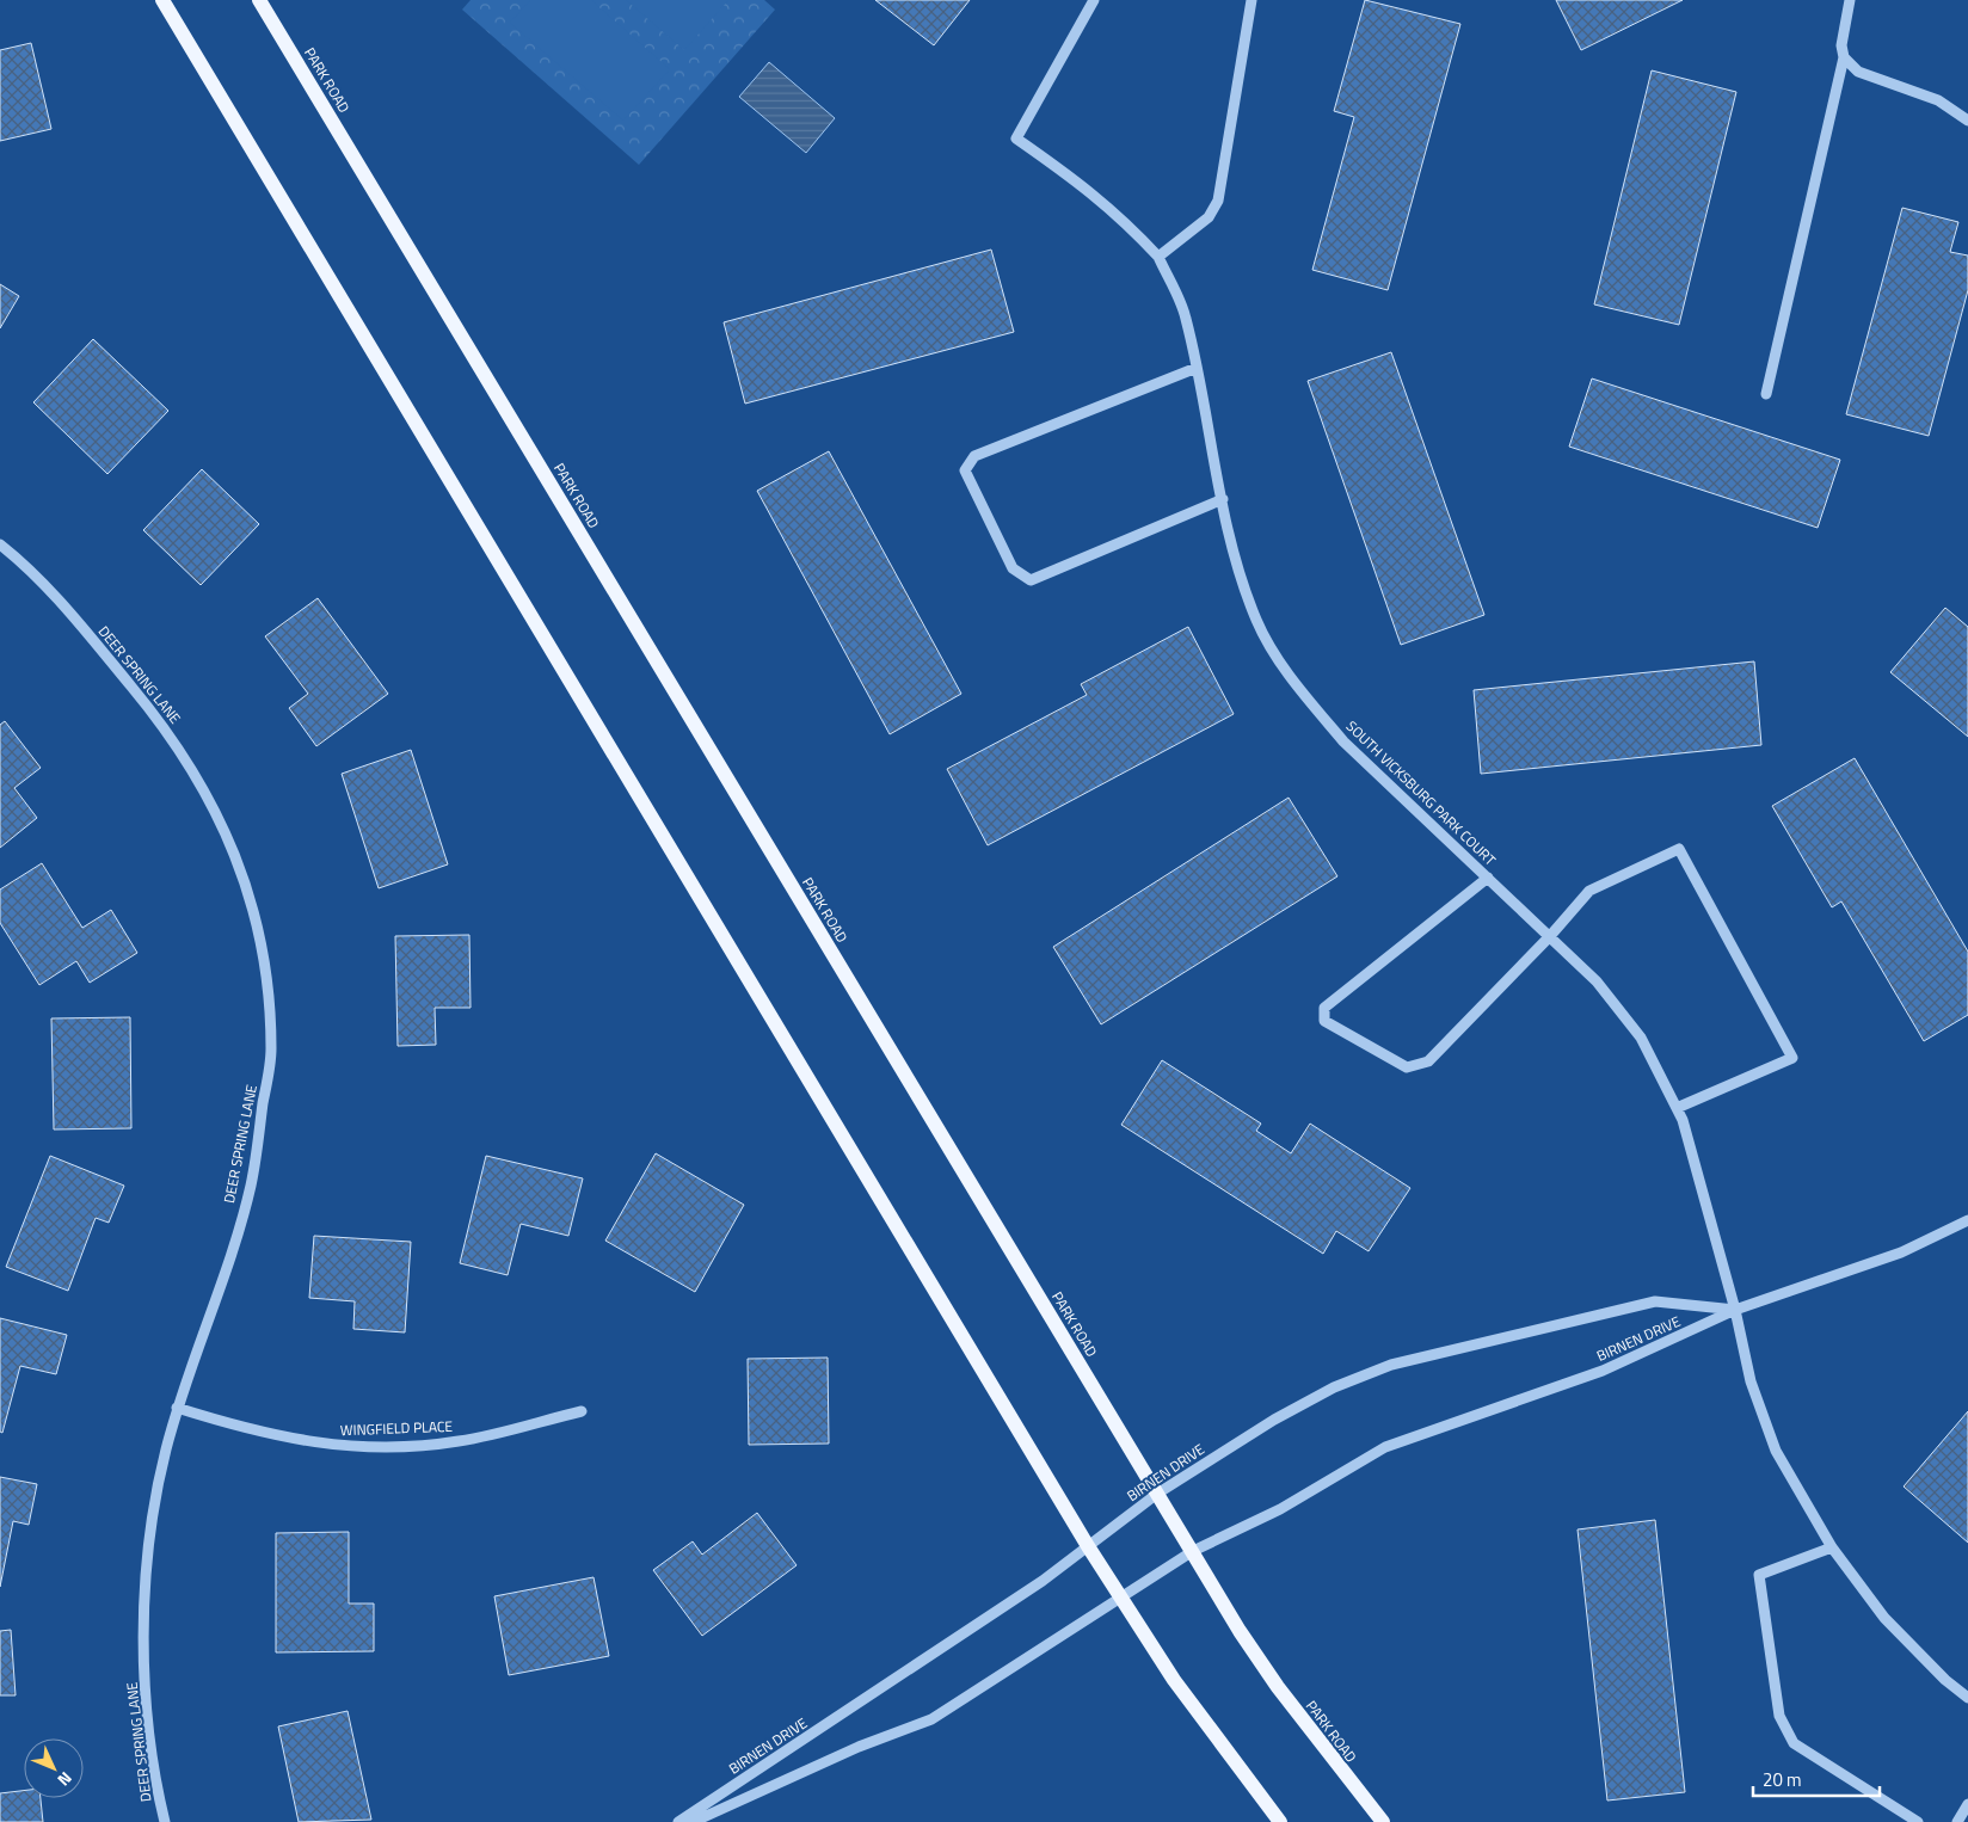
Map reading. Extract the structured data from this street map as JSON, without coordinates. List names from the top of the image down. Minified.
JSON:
{"streets":{"main road":["PARK ROAD"],"street":["DEER SPRING LANE","SOUTH VICKSBURG PARK COURT","BIRNEN DRIVE","WINGFIELD PLACE"]},"crossings":[["PARK ROAD","BIRNEN DRIVE"],["DEER SPRING LANE","WINGFIELD PLACE"],["SOUTH VICKSBURG PARK COURT","BIRNEN DRIVE"]],"scale_bar":"20 m","north":"bottom right"}
